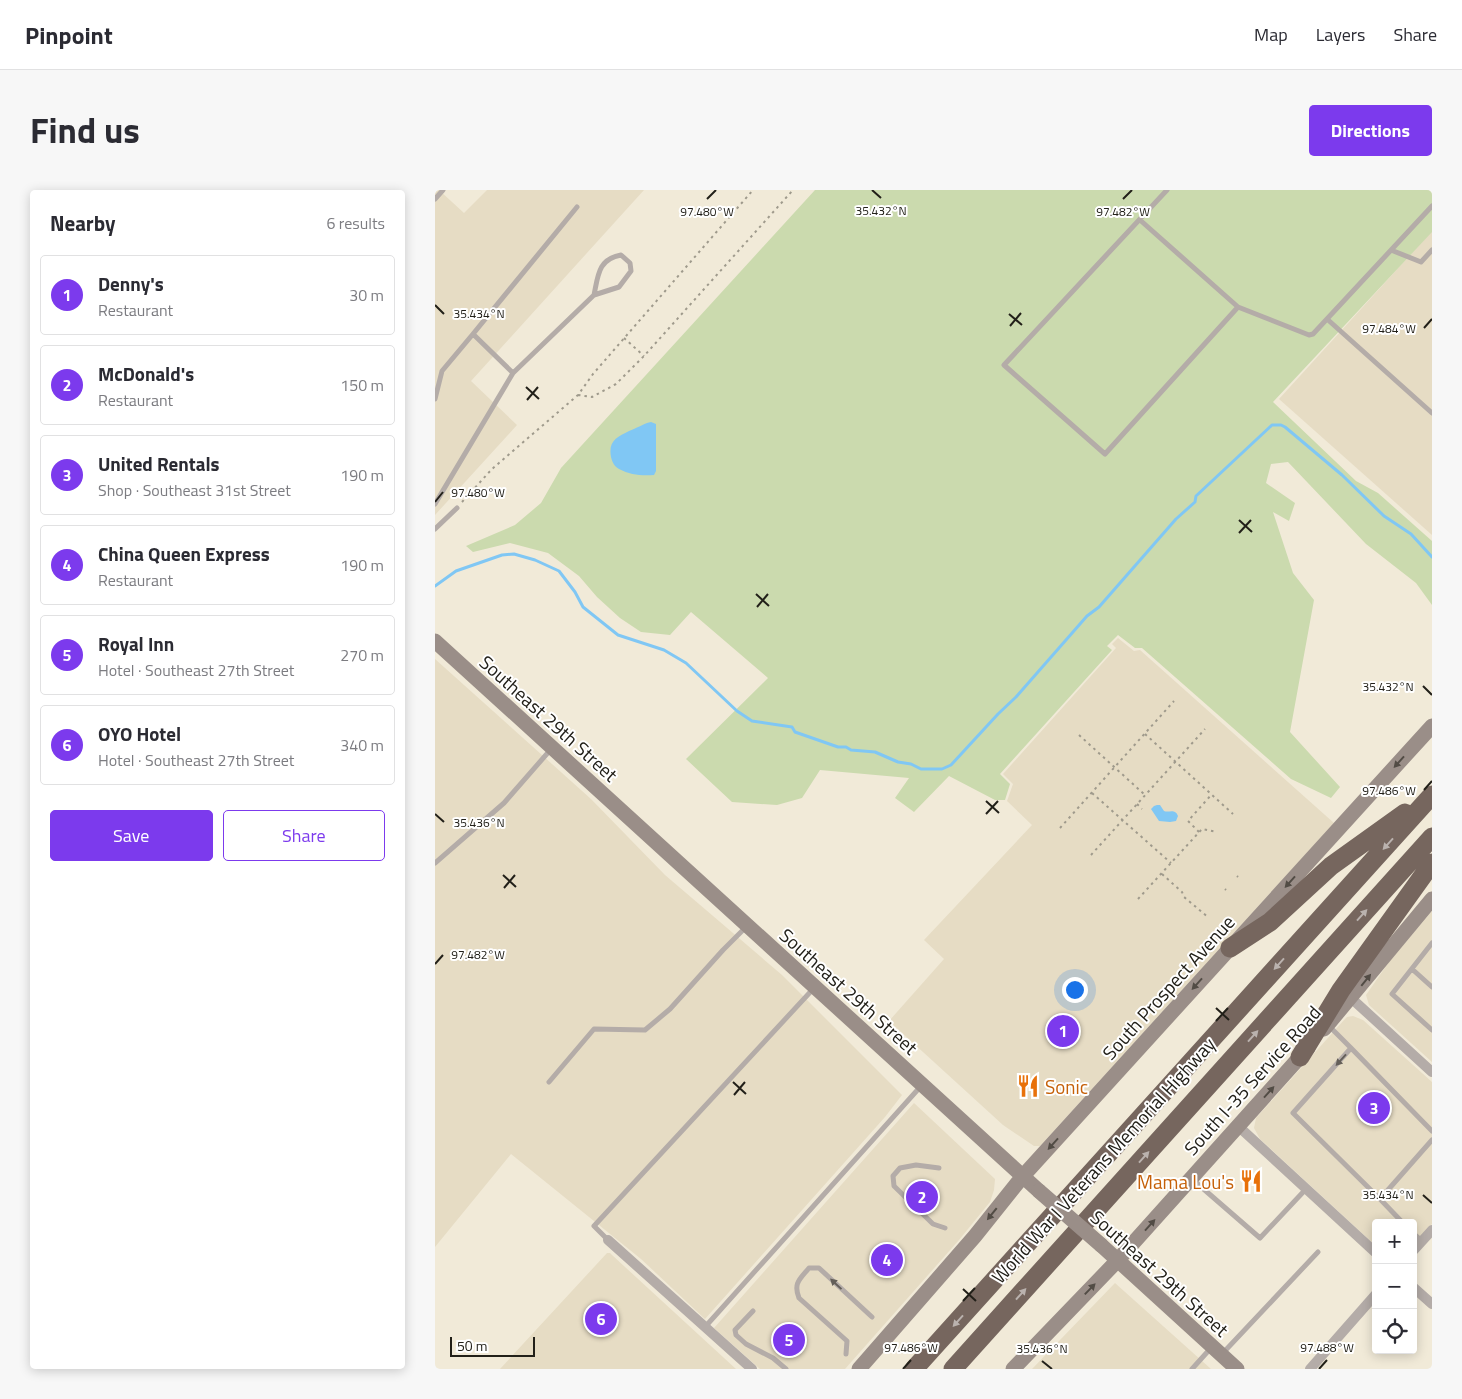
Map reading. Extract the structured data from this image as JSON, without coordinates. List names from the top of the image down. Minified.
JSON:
{"streets":{"highway":["World War I Veterans Memorial Highway"],"main road":["Southeast 29th Street","South Prospect Avenue","South I-35 Service Road"]},"crossings":[["Southeast 29th Street","South Prospect Avenue"],["Southeast 29th Street","South I-35 Service Road"]],"one_way":["South Prospect Avenue","South I-35 Service Road"],"places":{"restaurant":["Sonic","Mama Lou's"]},"scale_bar":"50 m","page":{"header":"Pinpoint","nav":["Map","Layers","Share"],"title":"Find us","buttons":["Directions",["Save","Share"]],"heading":["Nearby","6 results"],"list":[{"mark":"1","name":"Denny's","note":"Restaurant","value":"30 m"},{"mark":"2","name":"McDonald's","note":"Restaurant","value":"150 m"},{"mark":"3","name":"United Rentals","note":"Shop · Southeast 31st Street","value":"190 m"},{"mark":"4","name":"China Queen Express","note":"Restaurant","value":"190 m"},{"mark":"5","name":"Royal Inn","note":"Hotel · Southeast 27th Street","value":"270 m"},{"mark":"6","name":"OYO Hotel","note":"Hotel · Southeast 27th Street","value":"340 m"}],"pins":["1","3","2","4","6","5"],"map_buttons":["+","−"],"scale":"50 m"},"coordinates":["35.432°N","97.480°W","97.482°W","35.434°N","97.484°W","97.486°W","35.436°N","97.488°W"]}
